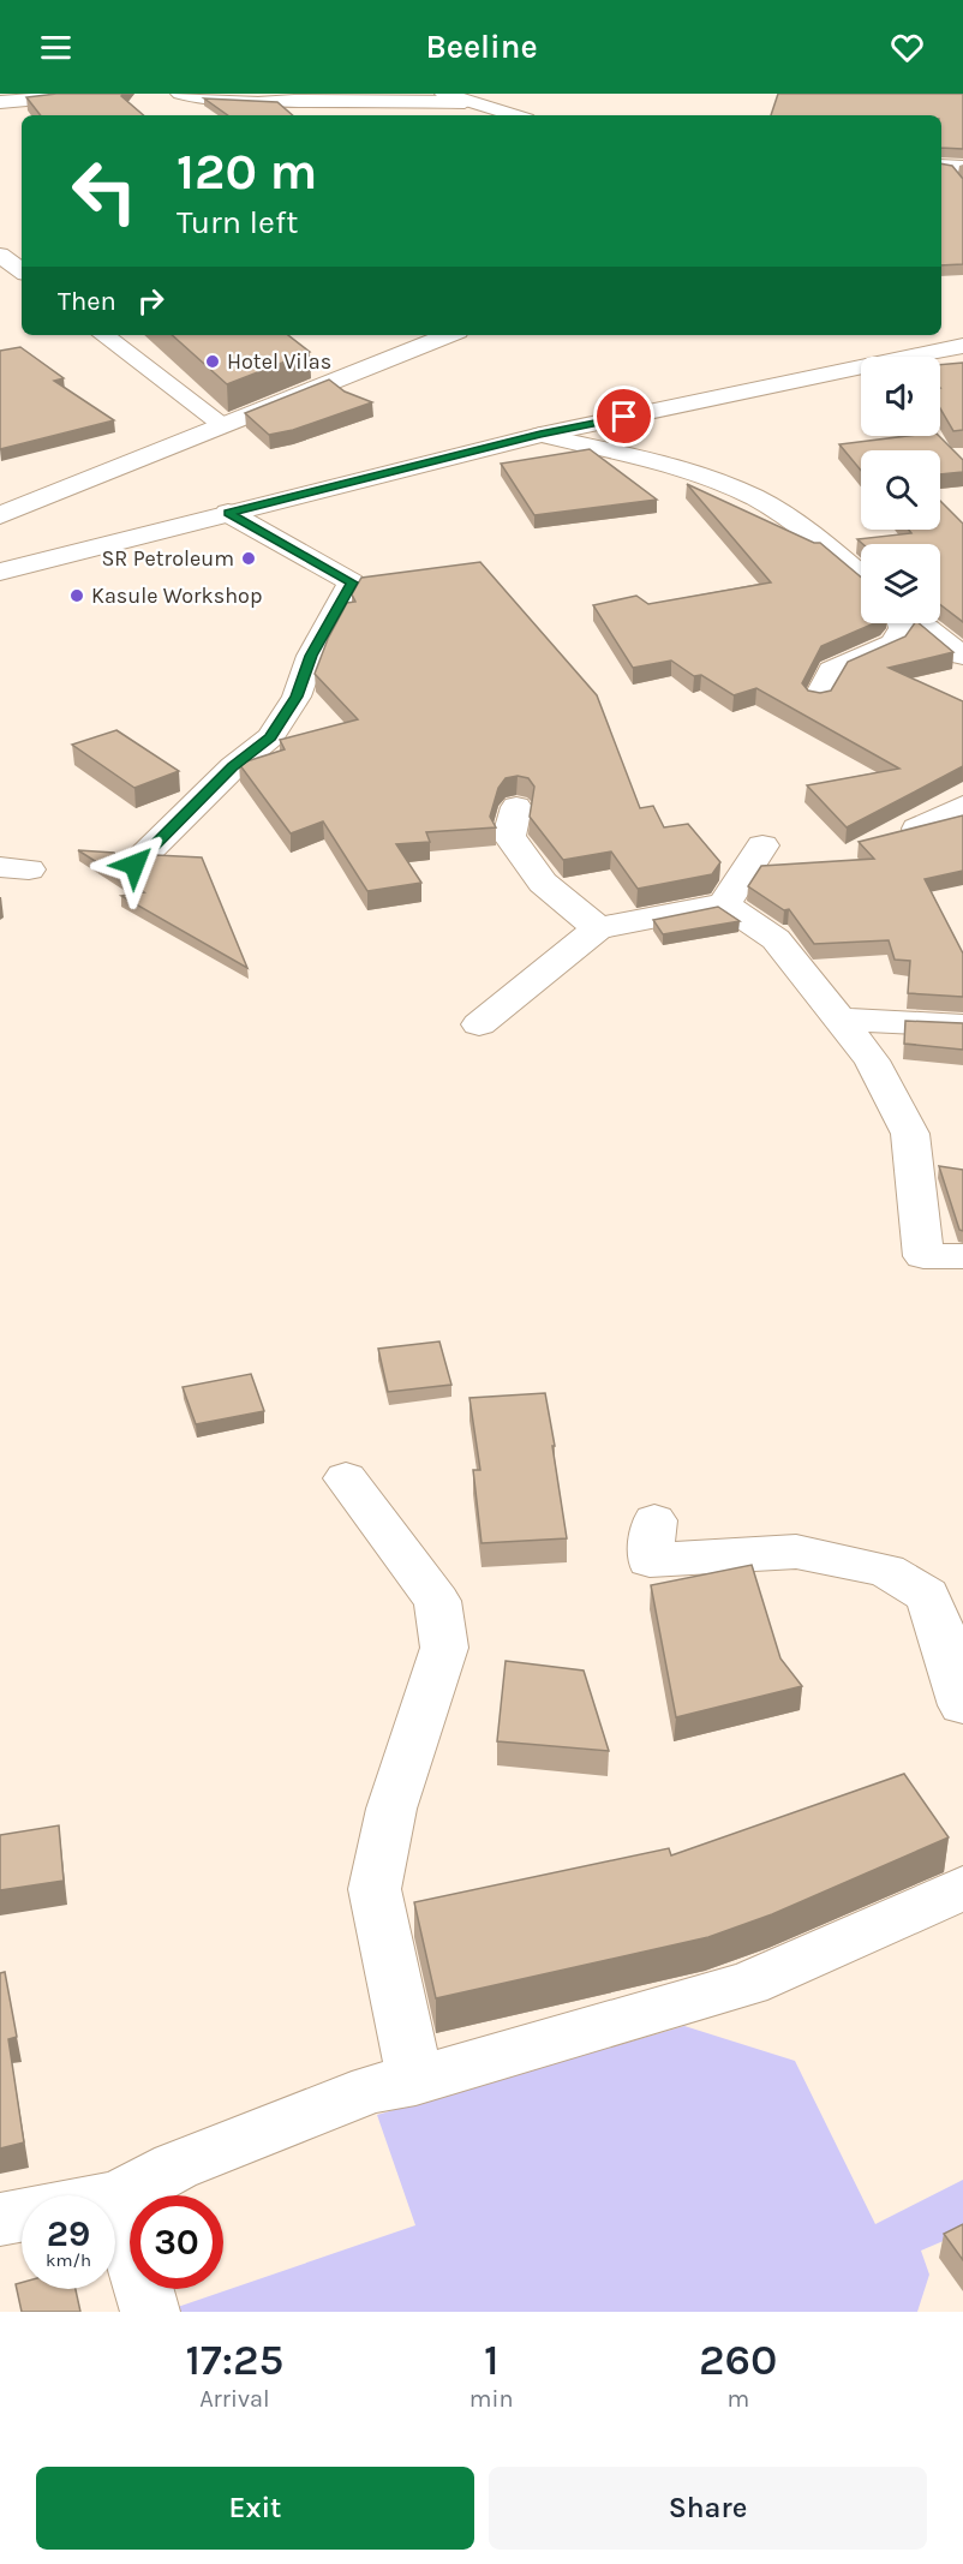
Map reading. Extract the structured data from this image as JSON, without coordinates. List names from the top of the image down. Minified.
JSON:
{"places":["Hotel Vilas","SR Petroleum","Kasule Workshop"],"page":{"header":"Beeline","turn":["120 m","Turn left"],"then":"Then","speed":"29 km/h","limit":"30","eta":["17:25","Arrival","1","min","260","m"],"buttons":["Exit","Share"]}}
